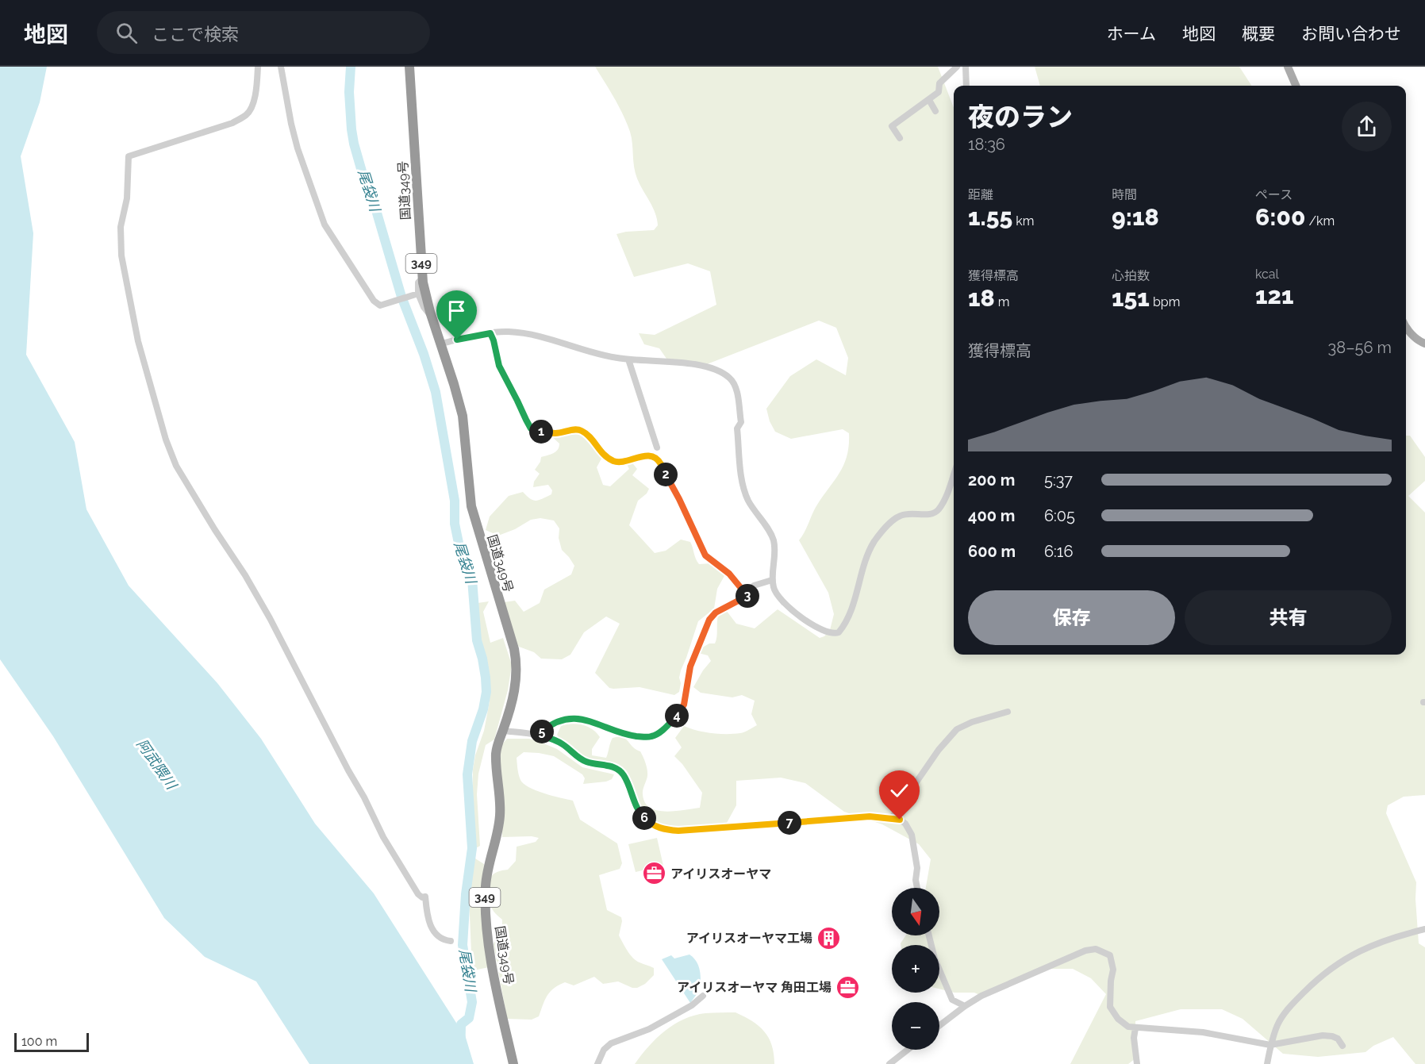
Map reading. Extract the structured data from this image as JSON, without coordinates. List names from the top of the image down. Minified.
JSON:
{"streets":{"highway":["国道349号","349"]},"water":["尾袋川","阿武隈川"],"places":{"office":["アイリスオーヤマ","アイリスオーヤマ 角田工場"],"building":["アイリスオーヤマ工場"]},"scale_bar":"100 m","north":"bottom","page":{"header":"地図","search":"ここで検索","nav":["ホーム","地図","概要","お問い合わせ"],"heading":["夜のラン","18:36"],"stats":[["距離","1.55 km"],["時間","9:18"],["ペース","6:00 /km"],["獲得標高","18 m"],["心拍数","151 bpm"],["kcal","121"]],"chart":["獲得標高","38–56 m"],"pins":["1","2","3","4","5","6","7"],"list":[{"name":"200 m","note":"5:37"},{"name":"400 m","note":"6:05"},{"name":"600 m","note":"6:16"}],"buttons":["保存","共有"],"map_buttons":["+","−"],"scale":"100 m"}}
